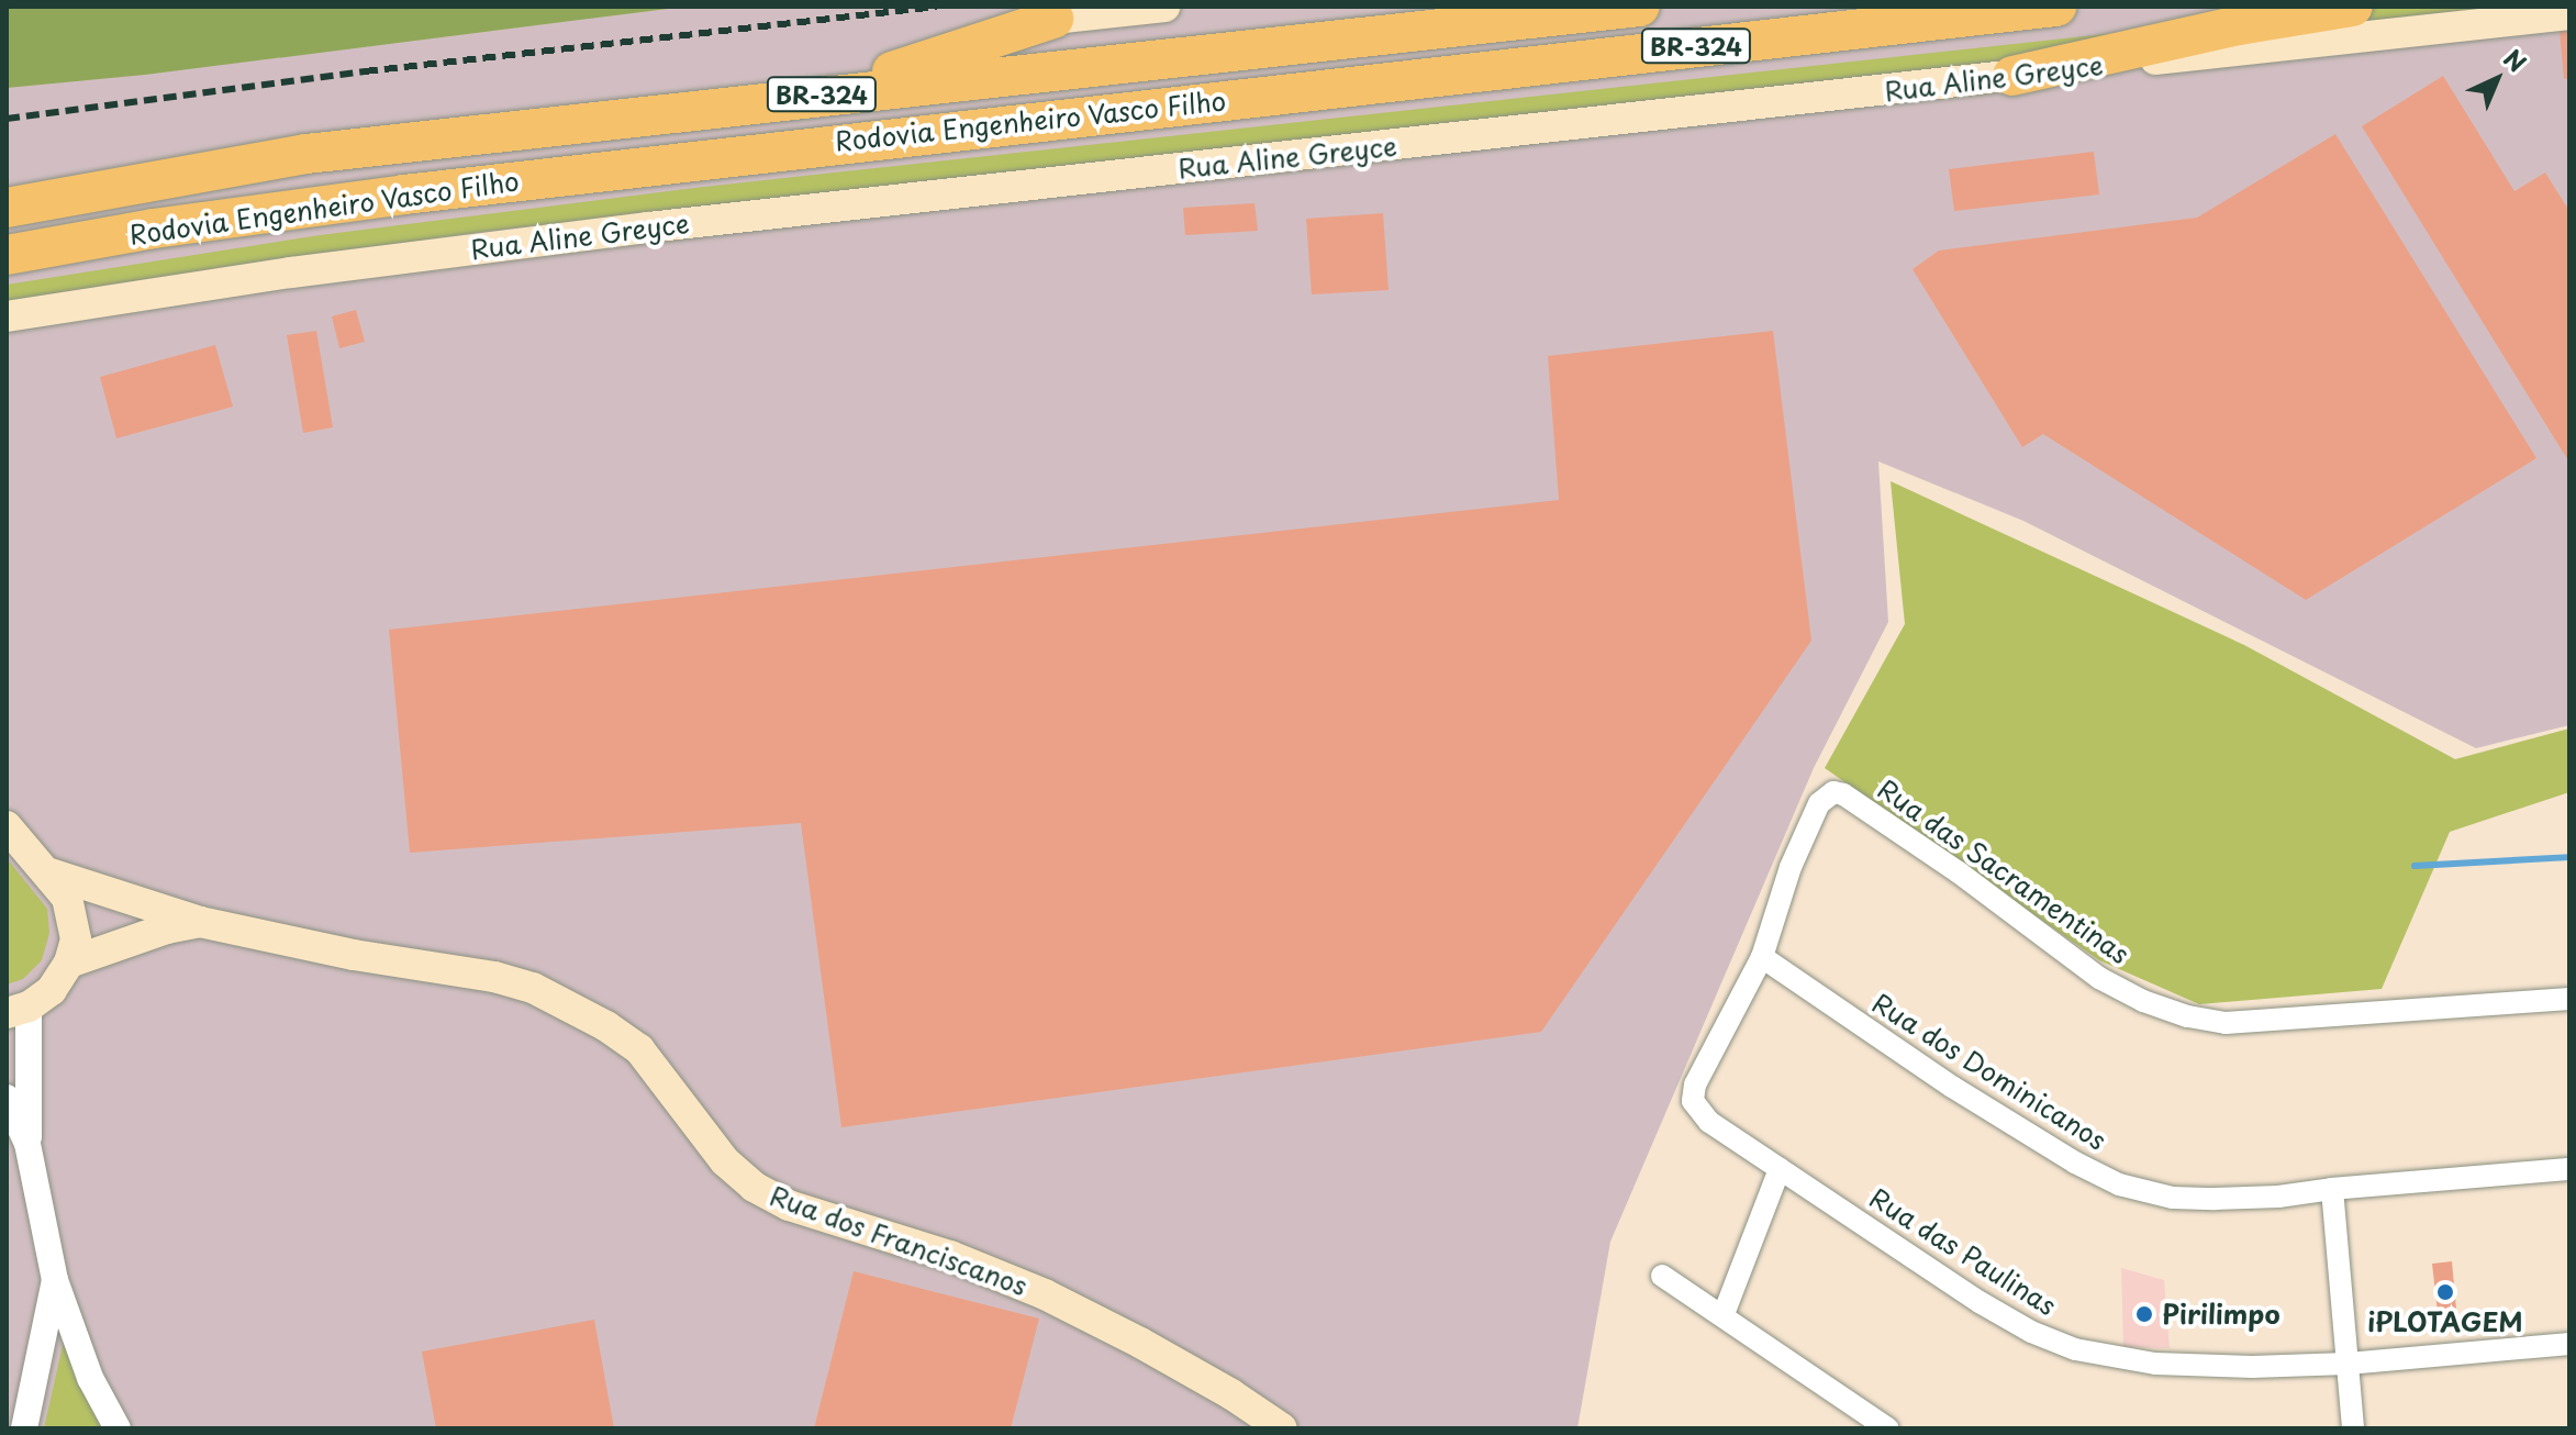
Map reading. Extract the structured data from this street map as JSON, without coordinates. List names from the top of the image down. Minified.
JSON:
{"streets":{"highway":["BR-324","Rodovia Engenheiro Vasco Filho"],"main road":["Rua Aline Greyce","Rua dos Franciscanos"],"street":["Rua das Sacramentinas","Rua dos Dominicanos","Rua das Paulinas"]},"crossings":[["Rua das Sacramentinas","Rua dos Dominicanos"],["Rua das Sacramentinas","Rua das Paulinas"]],"places":["iPLOTAGEM","Pirilimpo"],"north":"top right"}
